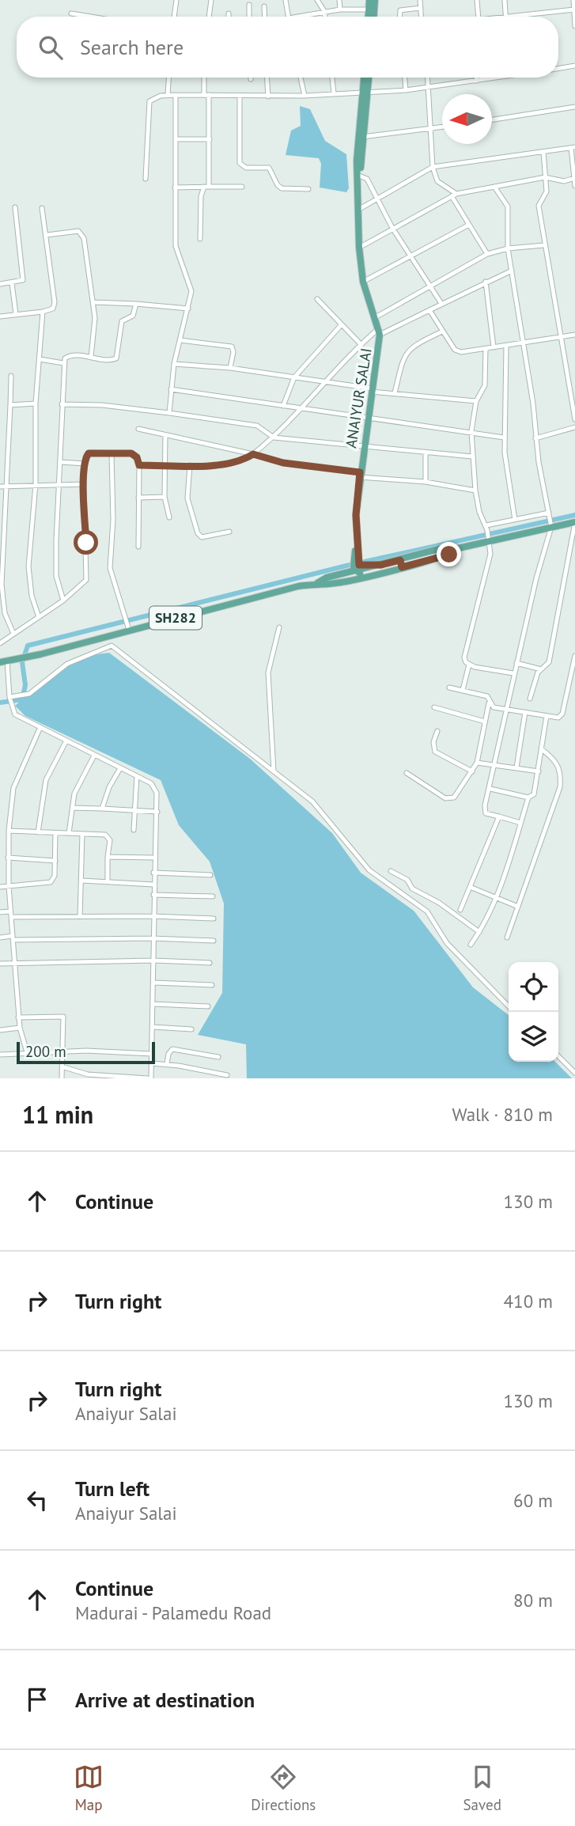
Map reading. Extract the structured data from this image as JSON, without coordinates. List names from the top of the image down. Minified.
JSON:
{"streets":{"main road":["ANAIYUR SALAI","SH282"]},"crossings":[["ANAIYUR SALAI","SH282"]],"scale_bar":"200 m","north":"left","page":{"search":"Search here","scale":"200 m","heading":["11 min","Walk · 810 m"],"list":[["Continue","130 m"],["Turn right","410 m"],["Turn right","Anaiyur Salai","130 m"],["Turn left","Anaiyur Salai","60 m"],["Continue","Madurai - Palamedu Road","80 m"],"Arrive at destination"],"nav":["Map","Directions","Saved"]}}
